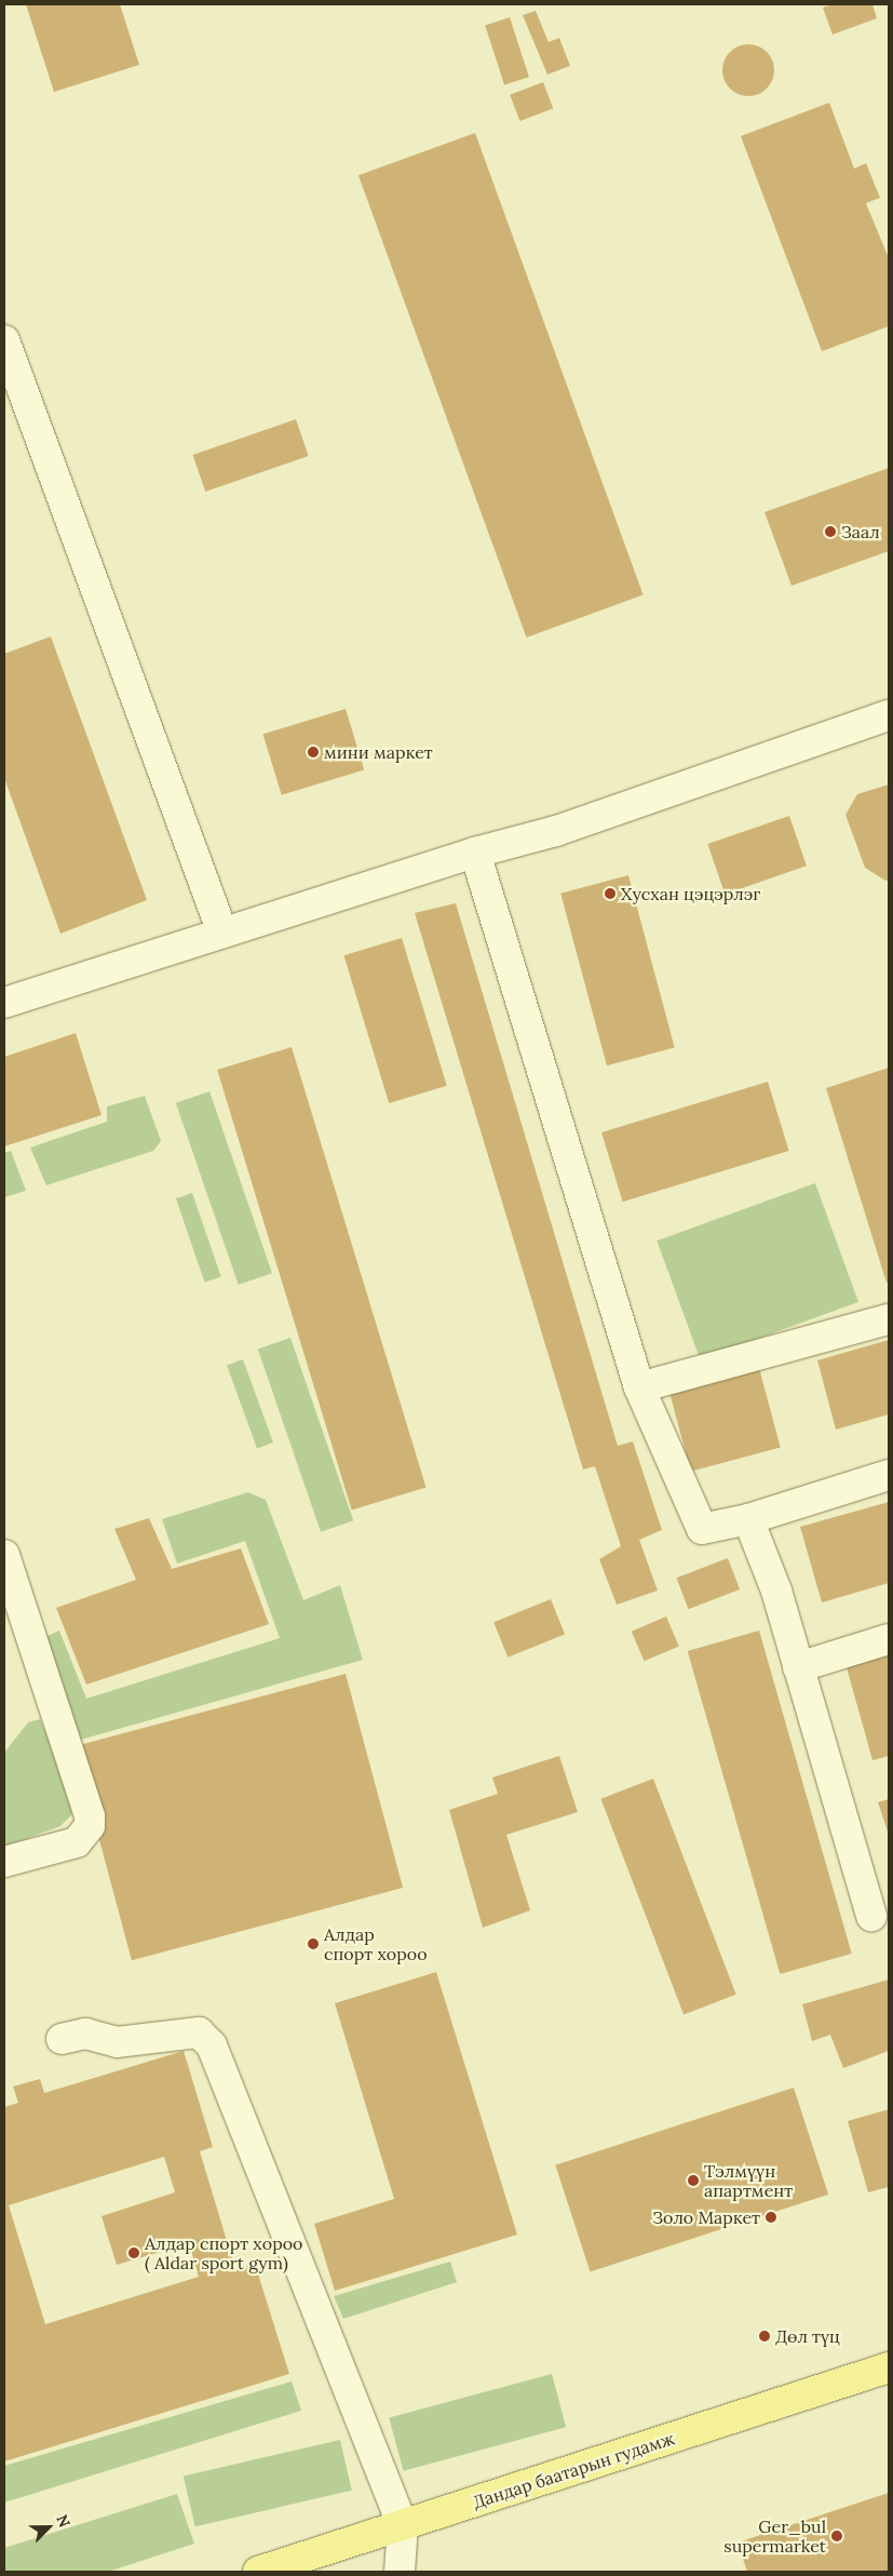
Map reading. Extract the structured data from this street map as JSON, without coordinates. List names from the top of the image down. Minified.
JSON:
{"streets":{"main road":["Дандар баатарын гудамж"]},"places":["Заал","мини маркет","Хусхан цэцэрлэг","Алдар спорт хороо","Тэлмүүн апартмент","Золо Маркет","Алдар спорт хороо ( Aldar sport gym)","Дөл түц","Ger_bul supermarket"],"north":"top right"}
